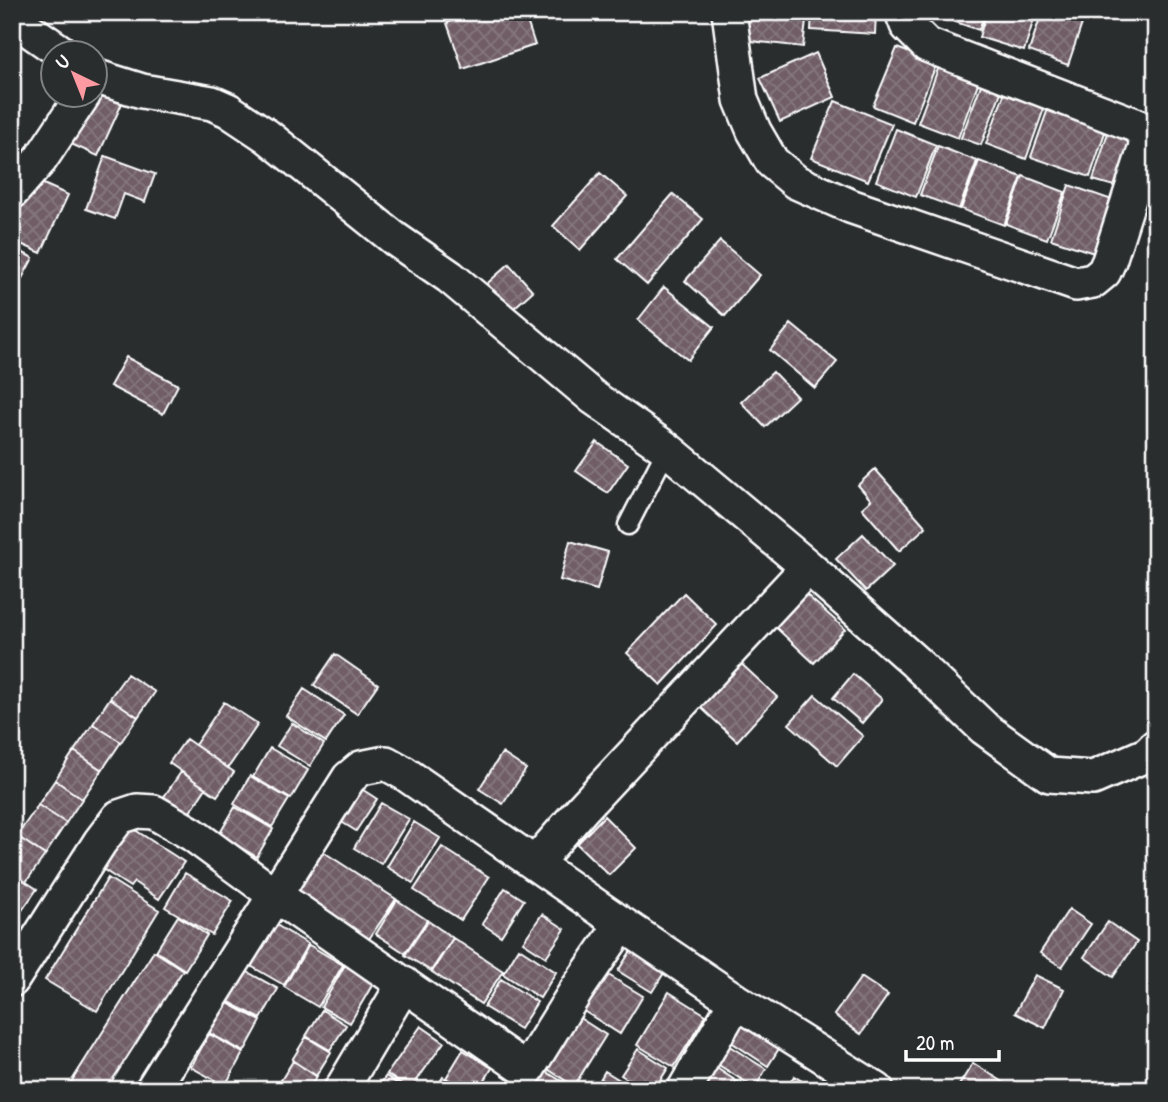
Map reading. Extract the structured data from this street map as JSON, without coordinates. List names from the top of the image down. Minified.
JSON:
{"scale_bar":"20 m","north":"top left"}
